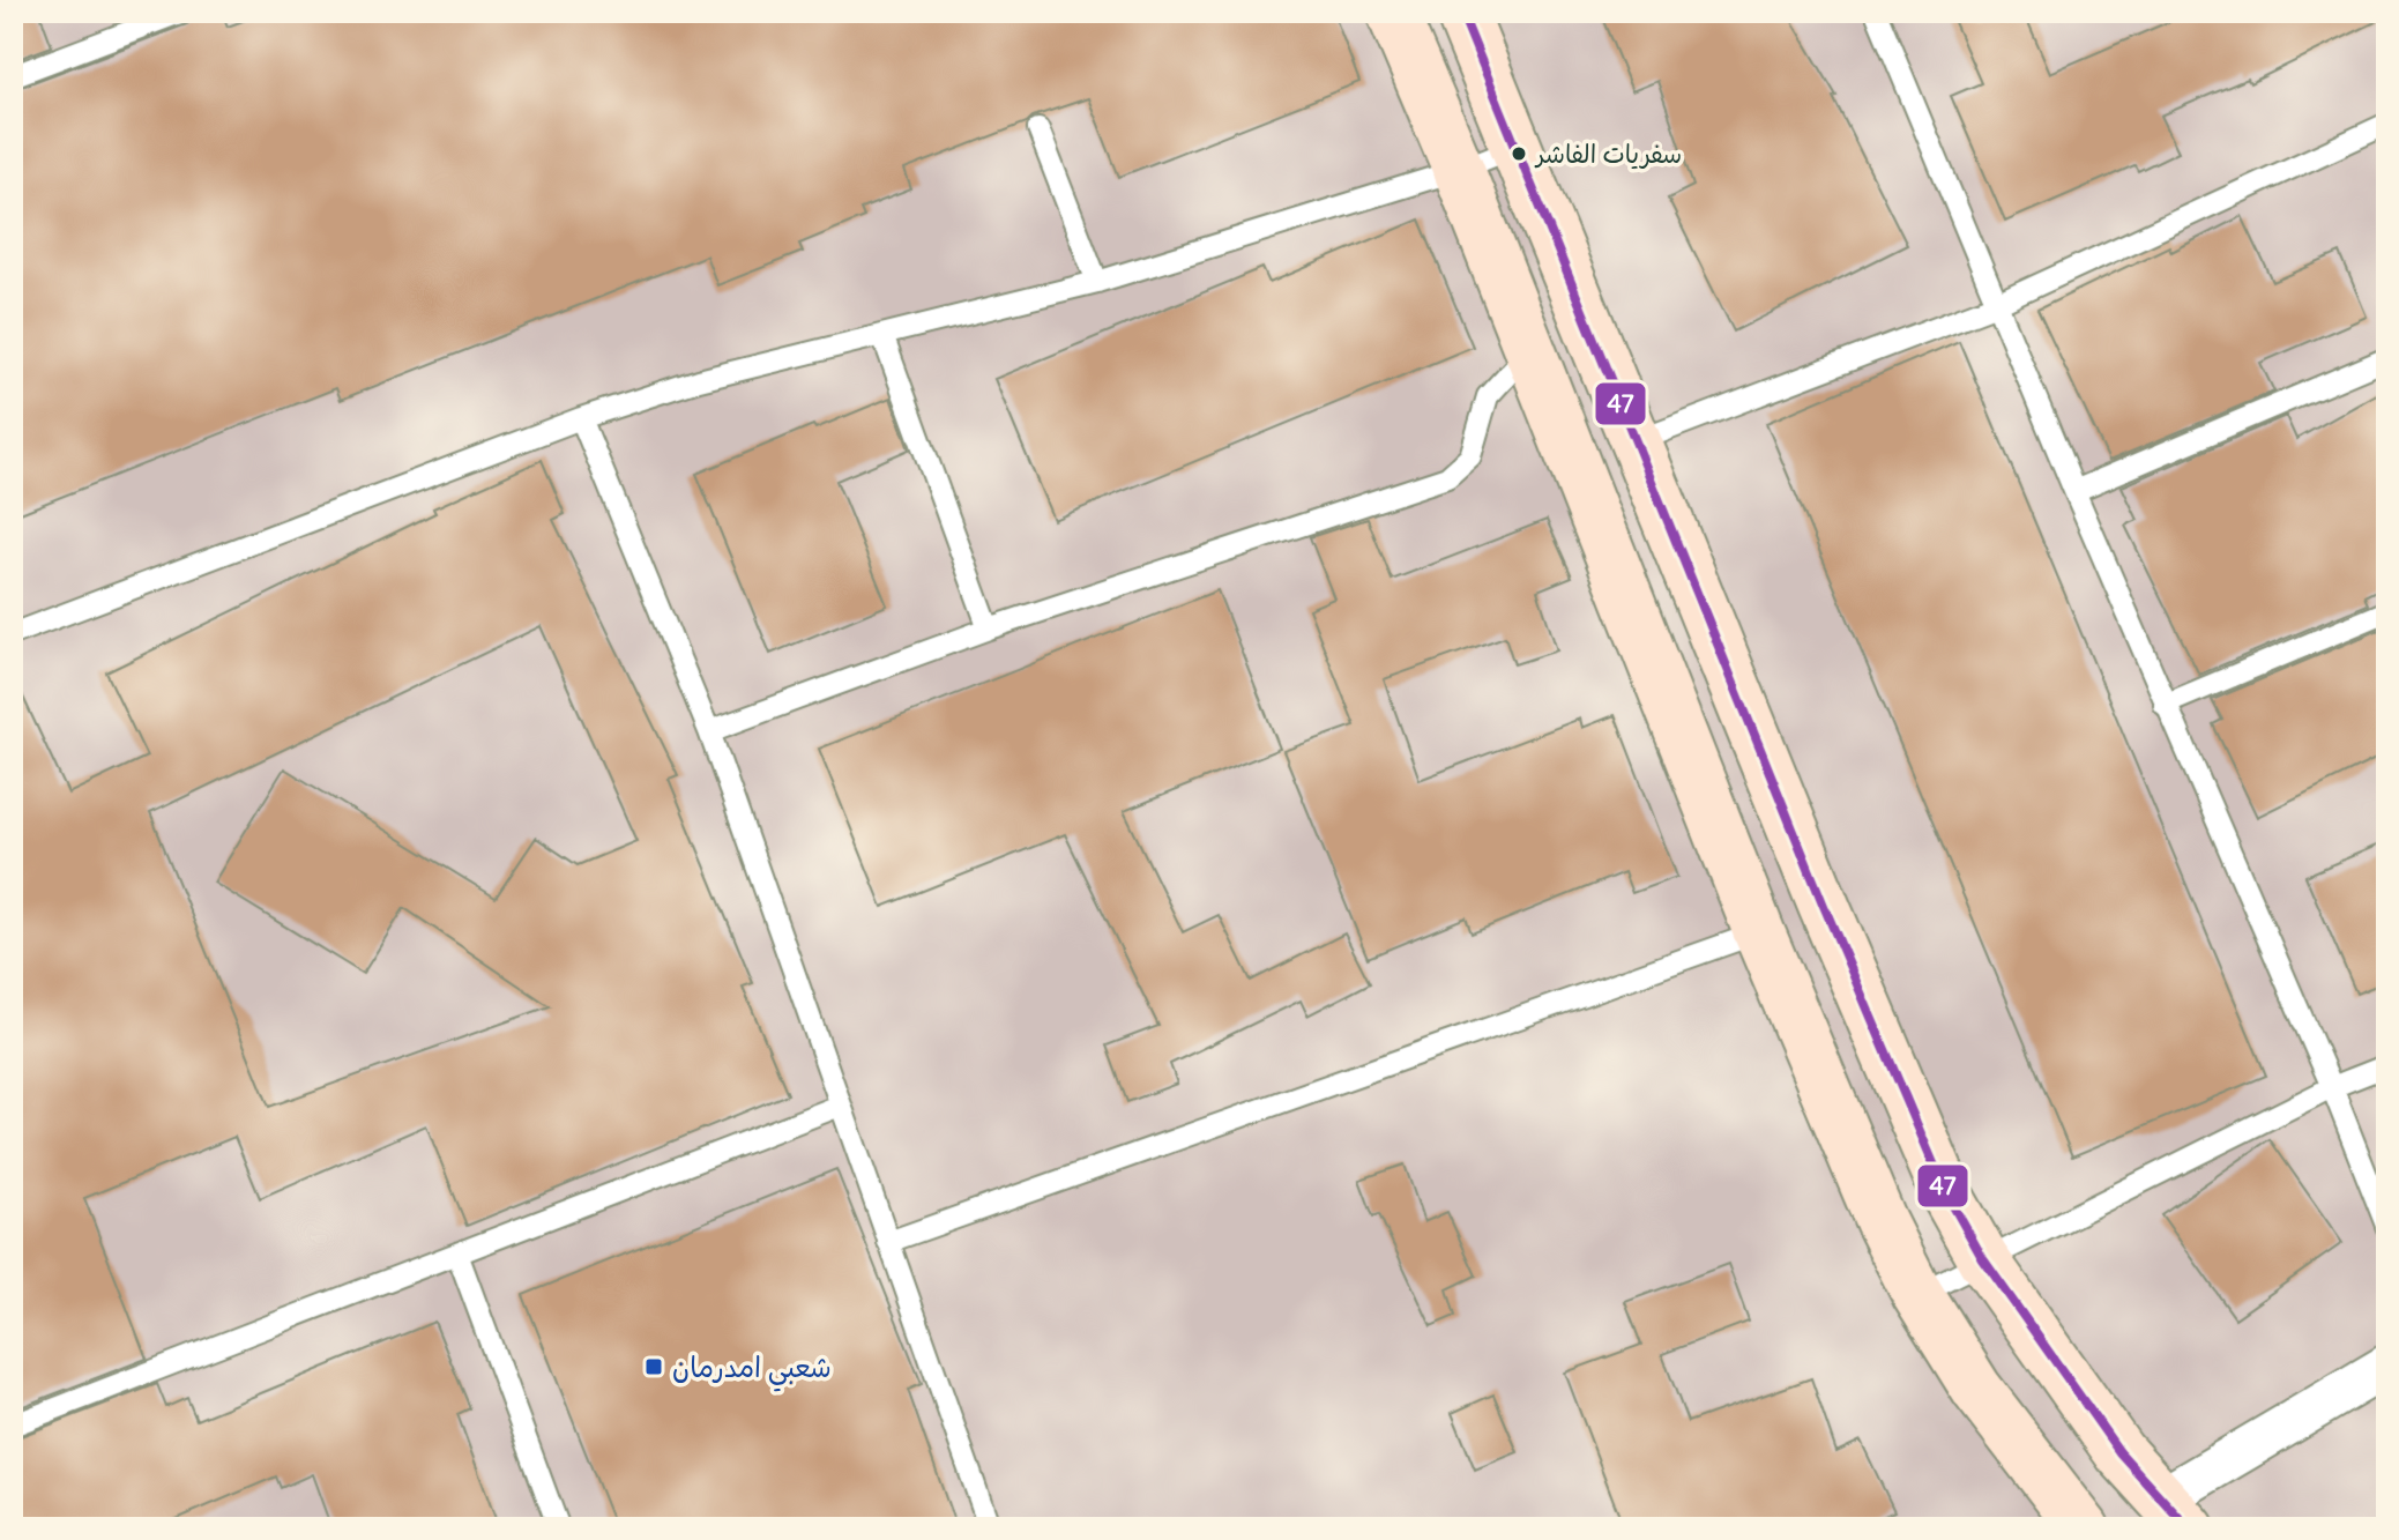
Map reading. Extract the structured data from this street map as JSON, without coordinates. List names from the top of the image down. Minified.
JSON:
{"places":{"other":["سفريات الفاشر"],"transit":["شعبي امدرمان"]},"lines":["transit line 47"]}
